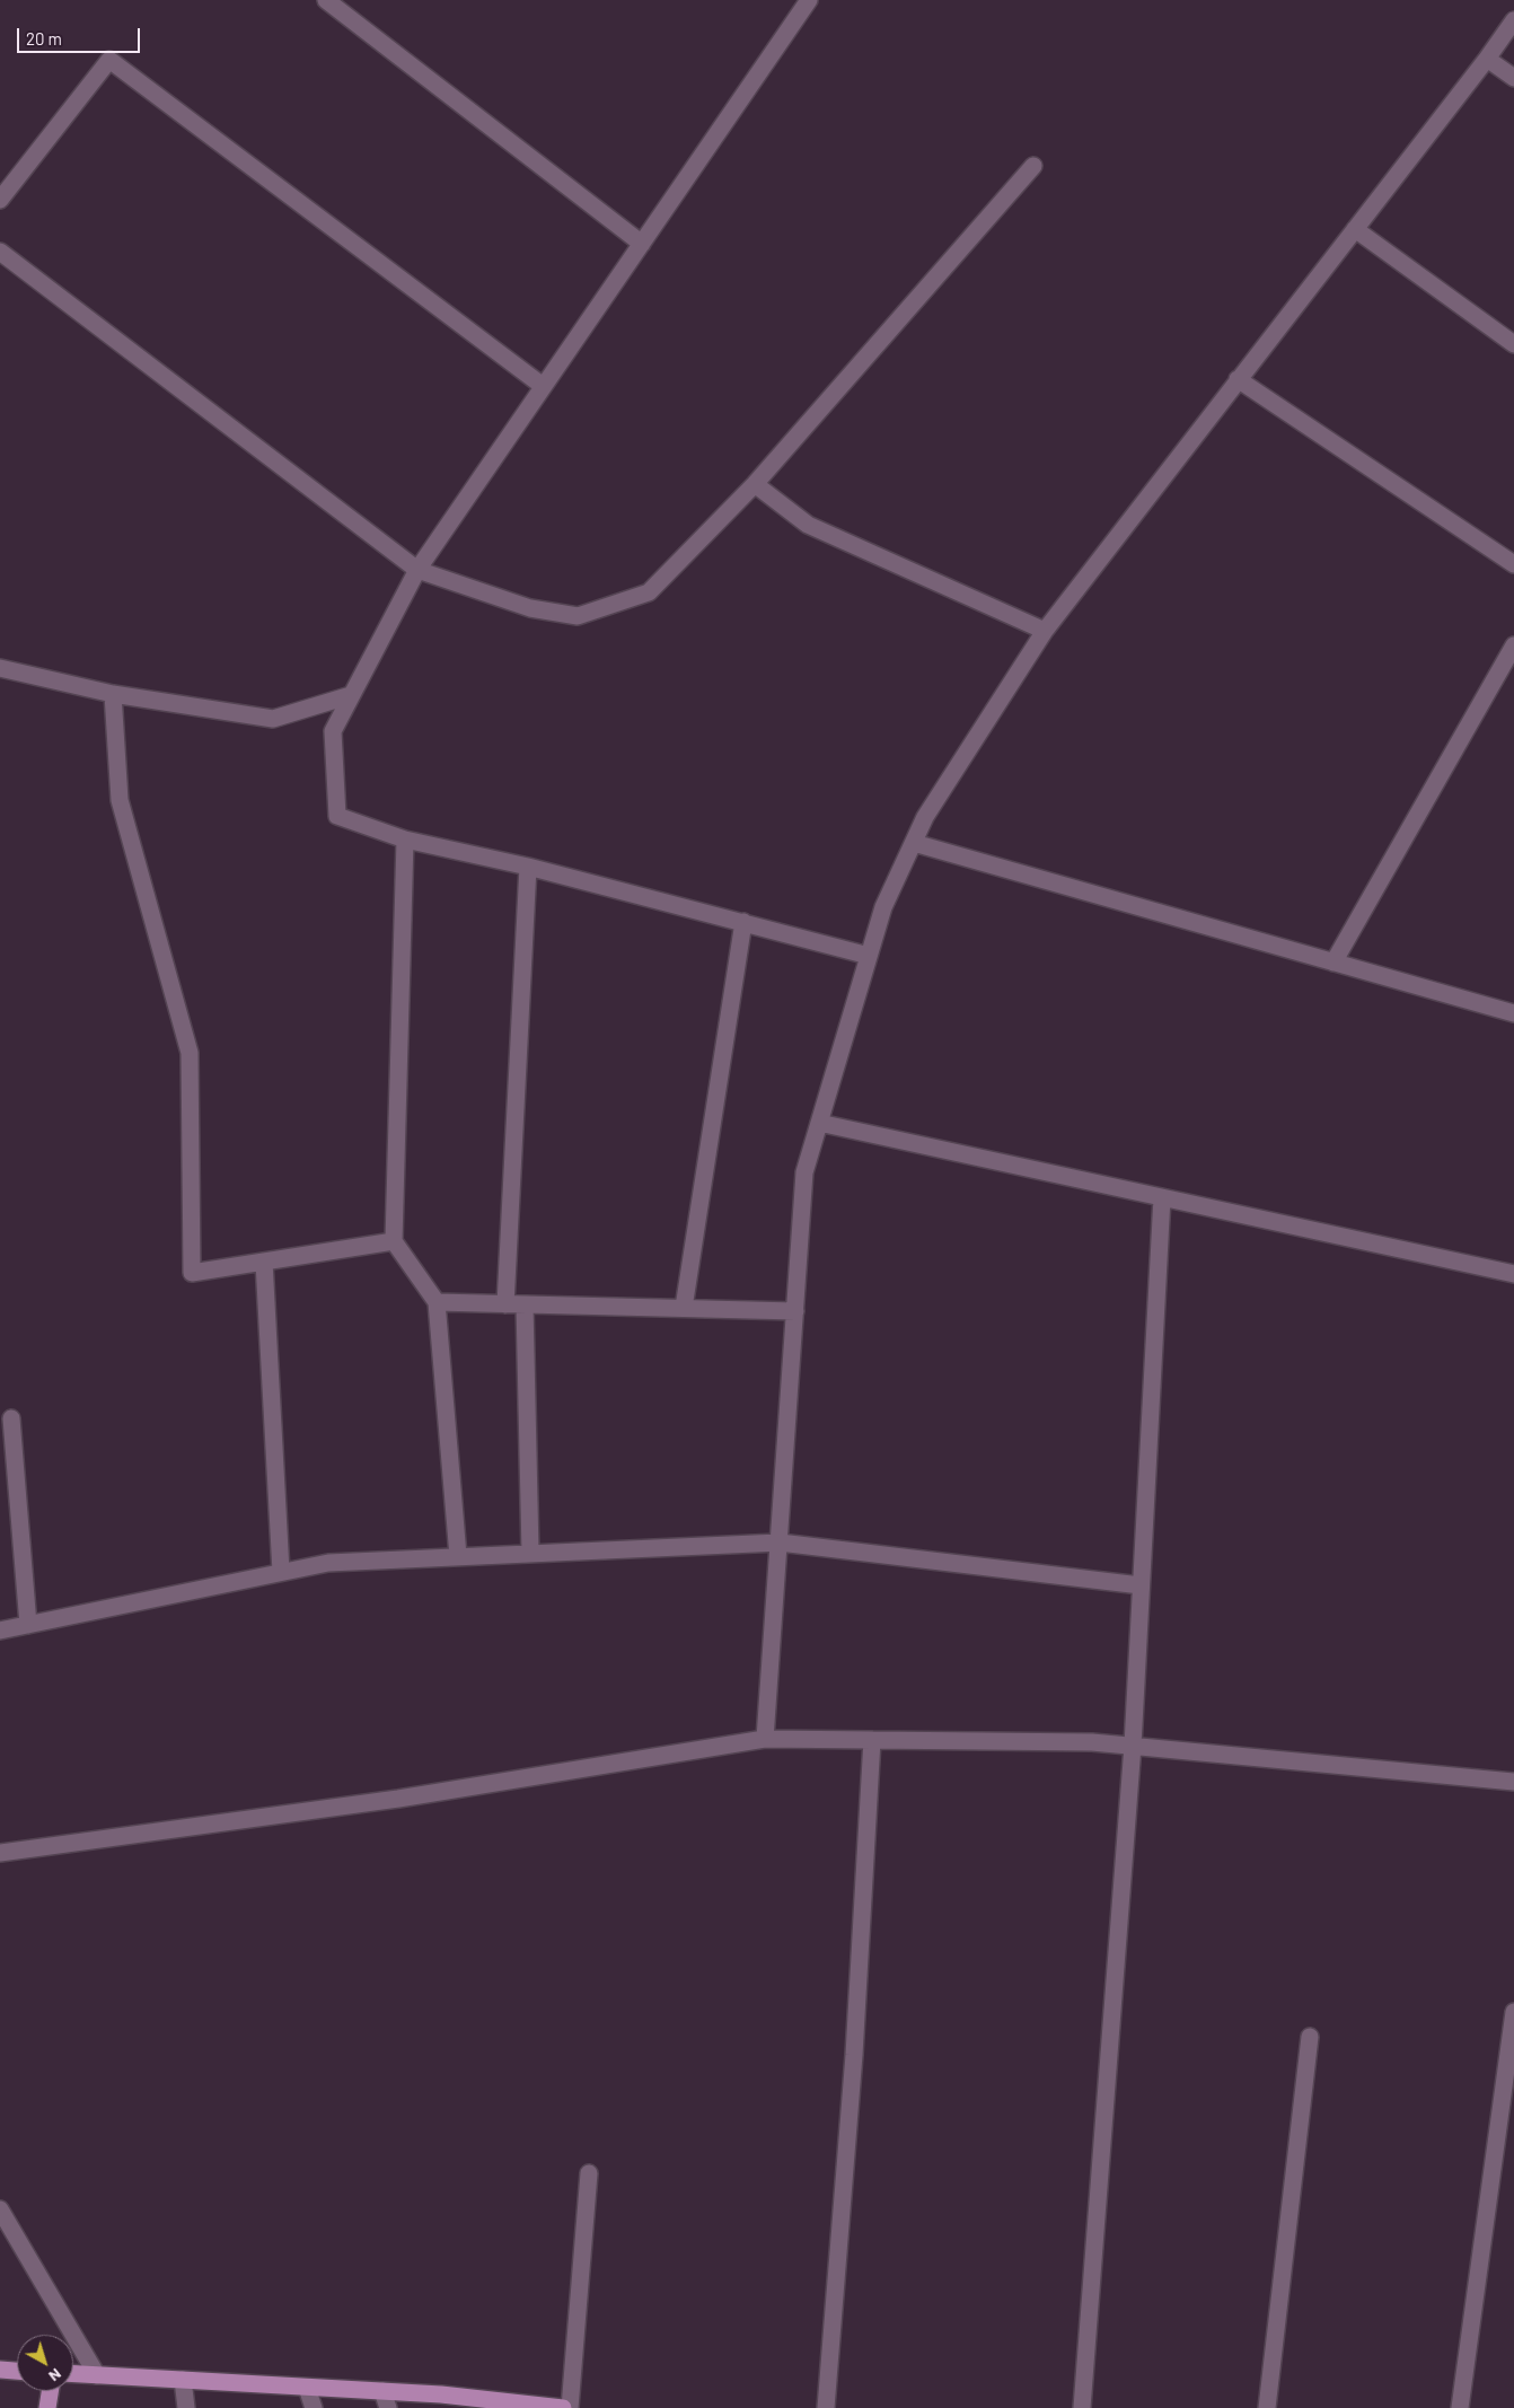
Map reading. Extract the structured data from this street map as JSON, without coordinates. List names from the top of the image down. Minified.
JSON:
{"scale_bar":"20 m","north":"bottom right"}
